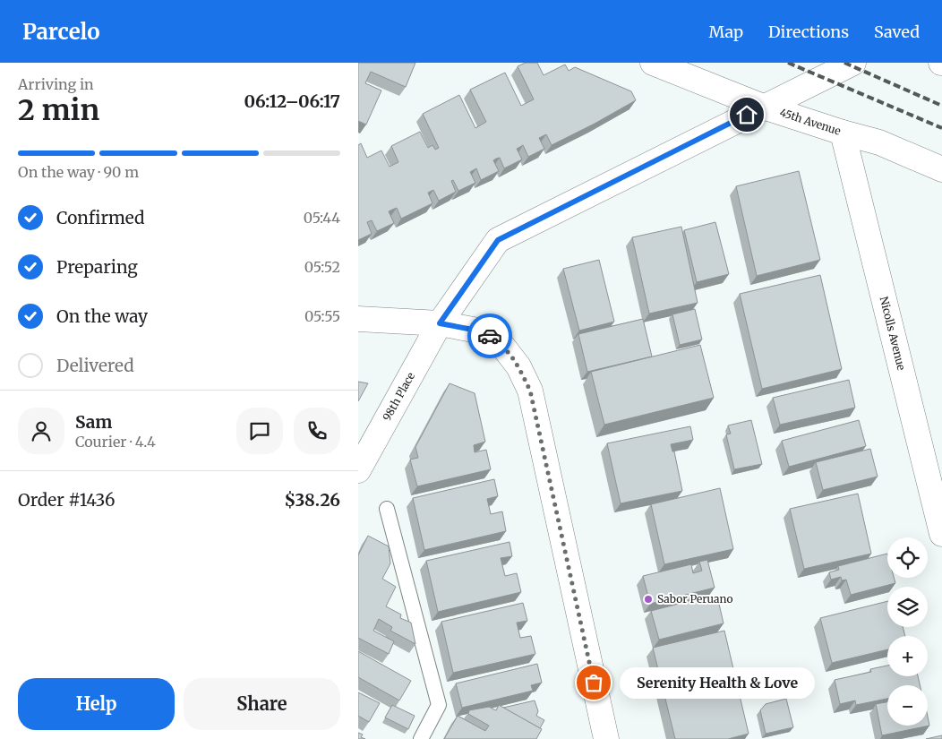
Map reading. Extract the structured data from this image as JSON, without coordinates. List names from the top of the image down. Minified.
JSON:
{"streets":{"street":["45th Avenue","Nicolls Avenue","98th Place"]},"crossings":[["45th Avenue","Nicolls Avenue"],["45th Avenue","98th Place"]],"places":["Sabor Peruano","Serenity Health & Love"],"page":{"header":"Parcelo","nav":["Map","Directions","Saved"],"heading":["2 min","Arriving in","06:12–06:17"],"panel":["Sam","Courier · 4.4","Order #1436","$38.26"],"bar":"On the way · 90 m","list":[["Confirmed","05:44"],["Preparing","05:52"],["On the way","05:55"],"Delivered"],"map_buttons":["+","−"],"bubble":"Serenity Health & Love","buttons":["Help","Share"]}}
